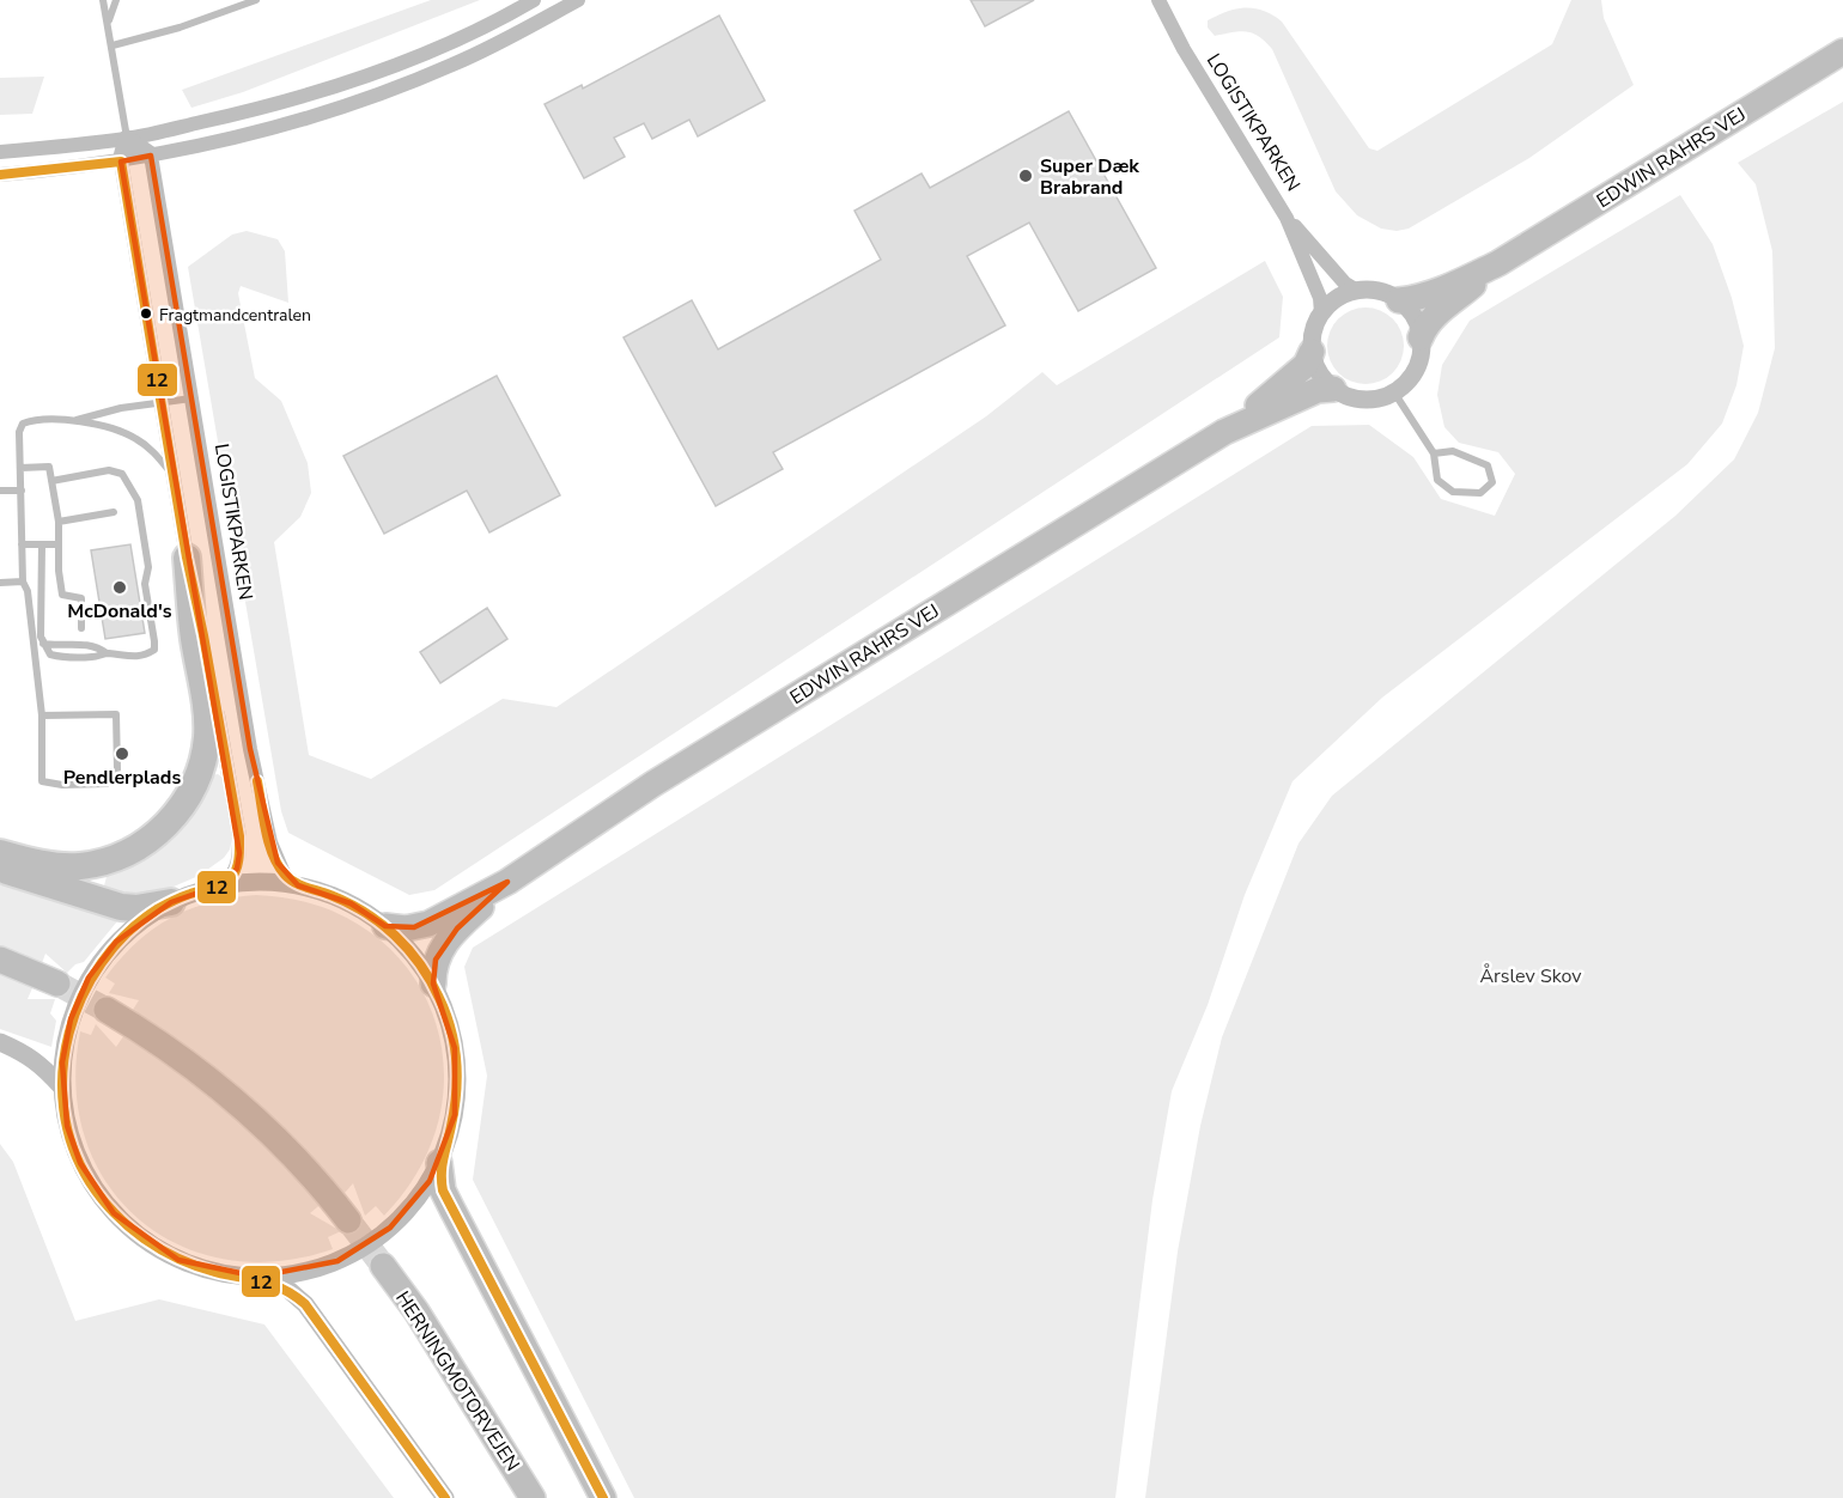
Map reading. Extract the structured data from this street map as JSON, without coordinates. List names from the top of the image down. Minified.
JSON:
{"streets":{"highway":["EDWIN RAHRS VEJ","HERNINGMOTORVEJEN"],"street":["LOGISTIKPARKEN"]},"parks":["Årslev Skov"],"places":["Super Dæk Brabrand","Fragtmandcentralen","McDonald's","Pendlerplads"],"lines":["transit line 12"]}
